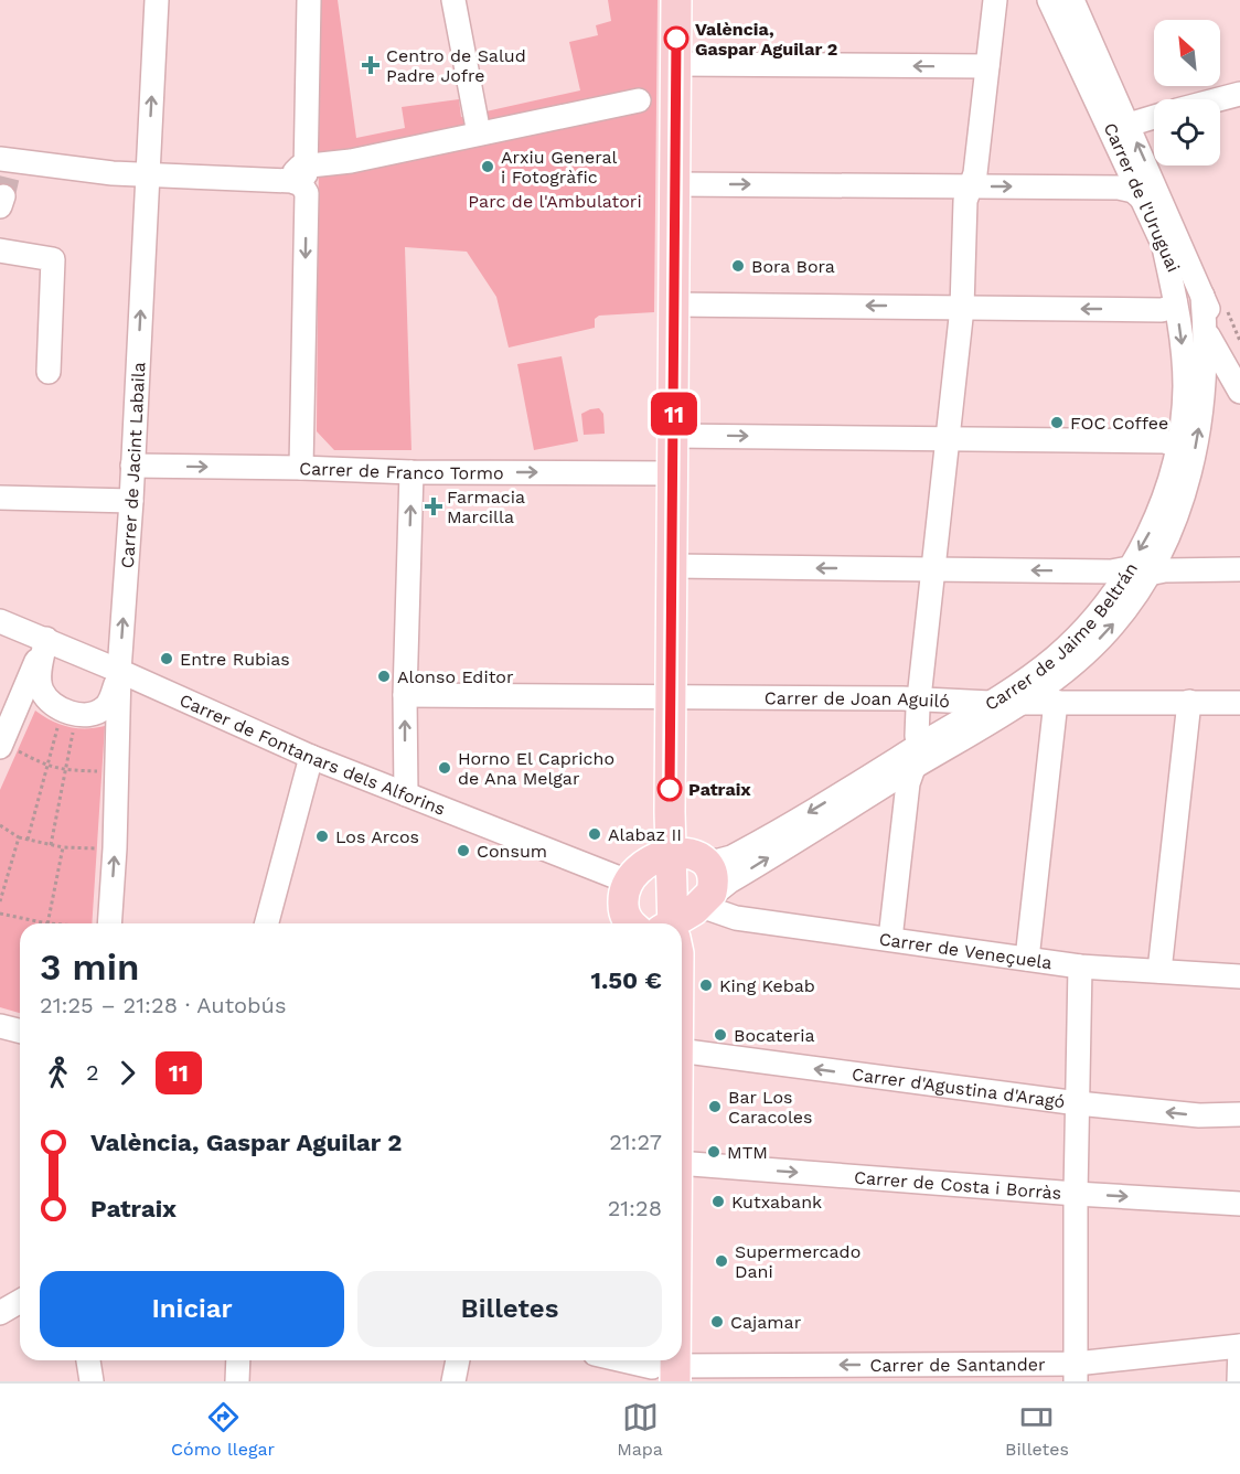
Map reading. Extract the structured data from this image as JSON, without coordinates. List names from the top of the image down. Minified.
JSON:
{"streets":{"street":["Carrer de l'Uruguai","Carrer de Jacint Labaila","Carrer de Franco Tormo","Carrer de Jaime Beltrán","Carrer de Joan Aguiló","Carrer de Fontanars dels Alforins","Carrer de Veneçuela","Carrer d'Agustina d'Aragó","Carrer de Costa i Borràs","Carrer de Santander"]},"crossings":[["Carrer de l'Uruguai","Carrer de Jaime Beltrán"],["Carrer de Jacint Labaila","Carrer de Franco Tormo"],["Carrer de Jacint Labaila","Carrer de Fontanars dels Alforins"],["Carrer de Jaime Beltrán","Carrer de Joan Aguiló"]],"one_way":["Carrer de Franco Tormo","Carrer d'Agustina d'Aragó","Carrer de Costa i Borràs","Carrer de Santander"],"parks":["Parc de l'Ambulatori"],"places":{"other":["València, Gaspar Aguilar 2","Arxiu General i Fotogràfic","Bora Bora","FOC Coffee","Entre Rubias","Alonso Editor","Horno El Capricho de Ana Melgar","Patraix","Alabaz II","Los Arcos","Consum","King Kebab","Bocateria","Bar Los Caracoles","MTM","Kutxabank","Supermercado Dani","Cajamar"],"health":["Centro de Salud Padre Jofre","Farmacia Marcilla"]},"lines":["bus line 11"],"north":"top left","page":{"on_map":"11","heading":["3 min","21:25 – 21:28 · Autobús","1.50 €"],"legs":["2","11"],"list":[{"name":"València, Gaspar Aguilar 2","value":"21:27"},{"name":"Patraix","value":"21:28"}],"buttons":["Iniciar","Billetes"],"tabs":["Cómo llegar","Mapa","Billetes"]}}
